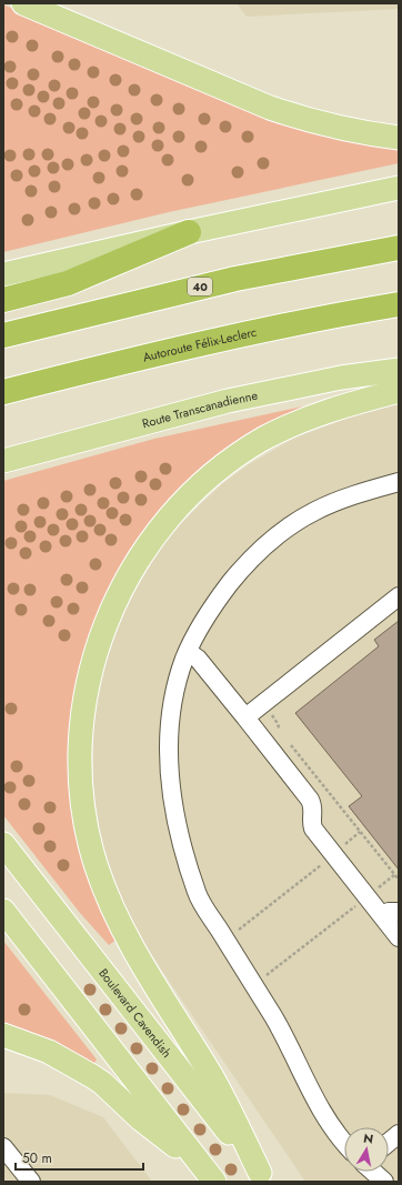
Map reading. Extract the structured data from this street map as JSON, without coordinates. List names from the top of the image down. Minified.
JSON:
{"streets":{"highway":["40","Autoroute Félix-Leclerc"],"main road":["Route Transcanadienne","Boulevard Cavendish"]},"scale_bar":"50 m","north":"top"}
